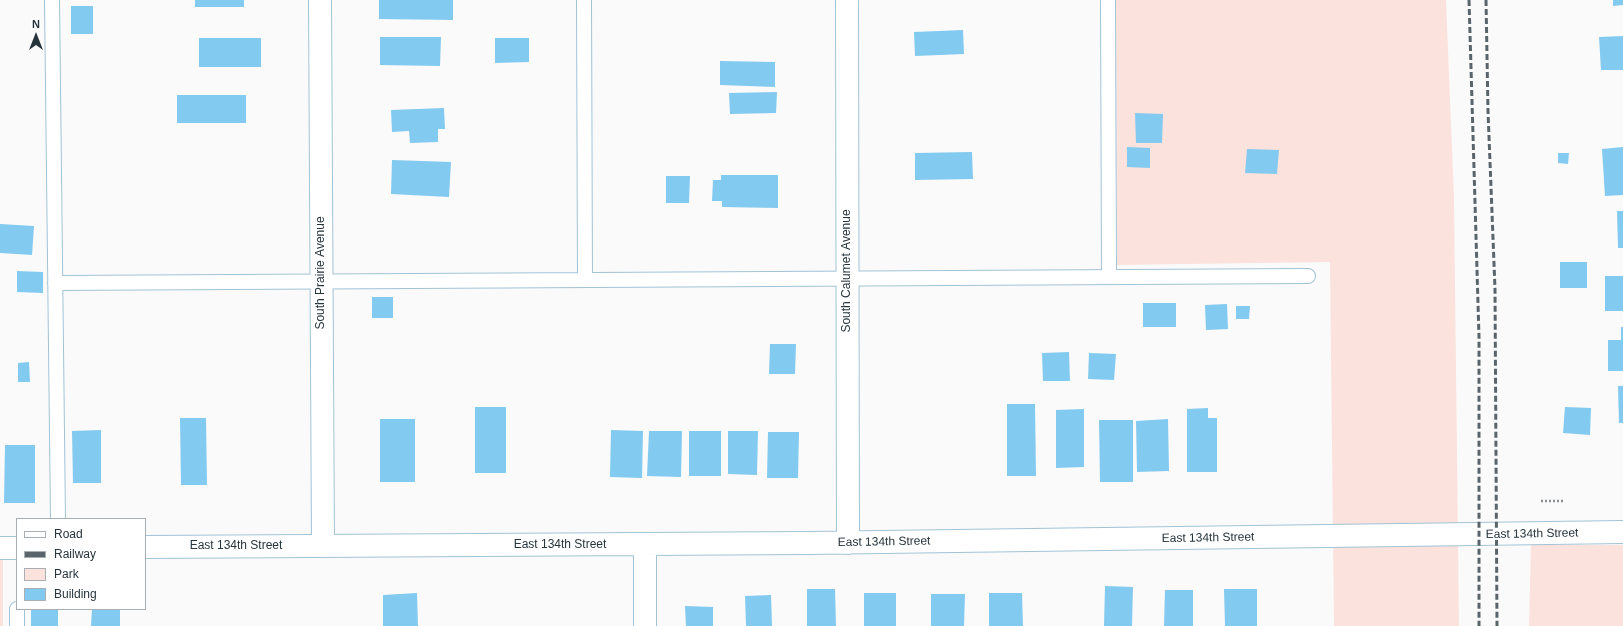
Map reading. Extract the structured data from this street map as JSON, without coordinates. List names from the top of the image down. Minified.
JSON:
{"streets":{"street":["South Calumet Avenue","South Prairie Avenue","East 134th Street"]},"crossings":[["South Calumet Avenue","East 134th Street"],["South Prairie Avenue","East 134th Street"]],"legend":["Road","Railway","Park","Building"],"north":"top"}
